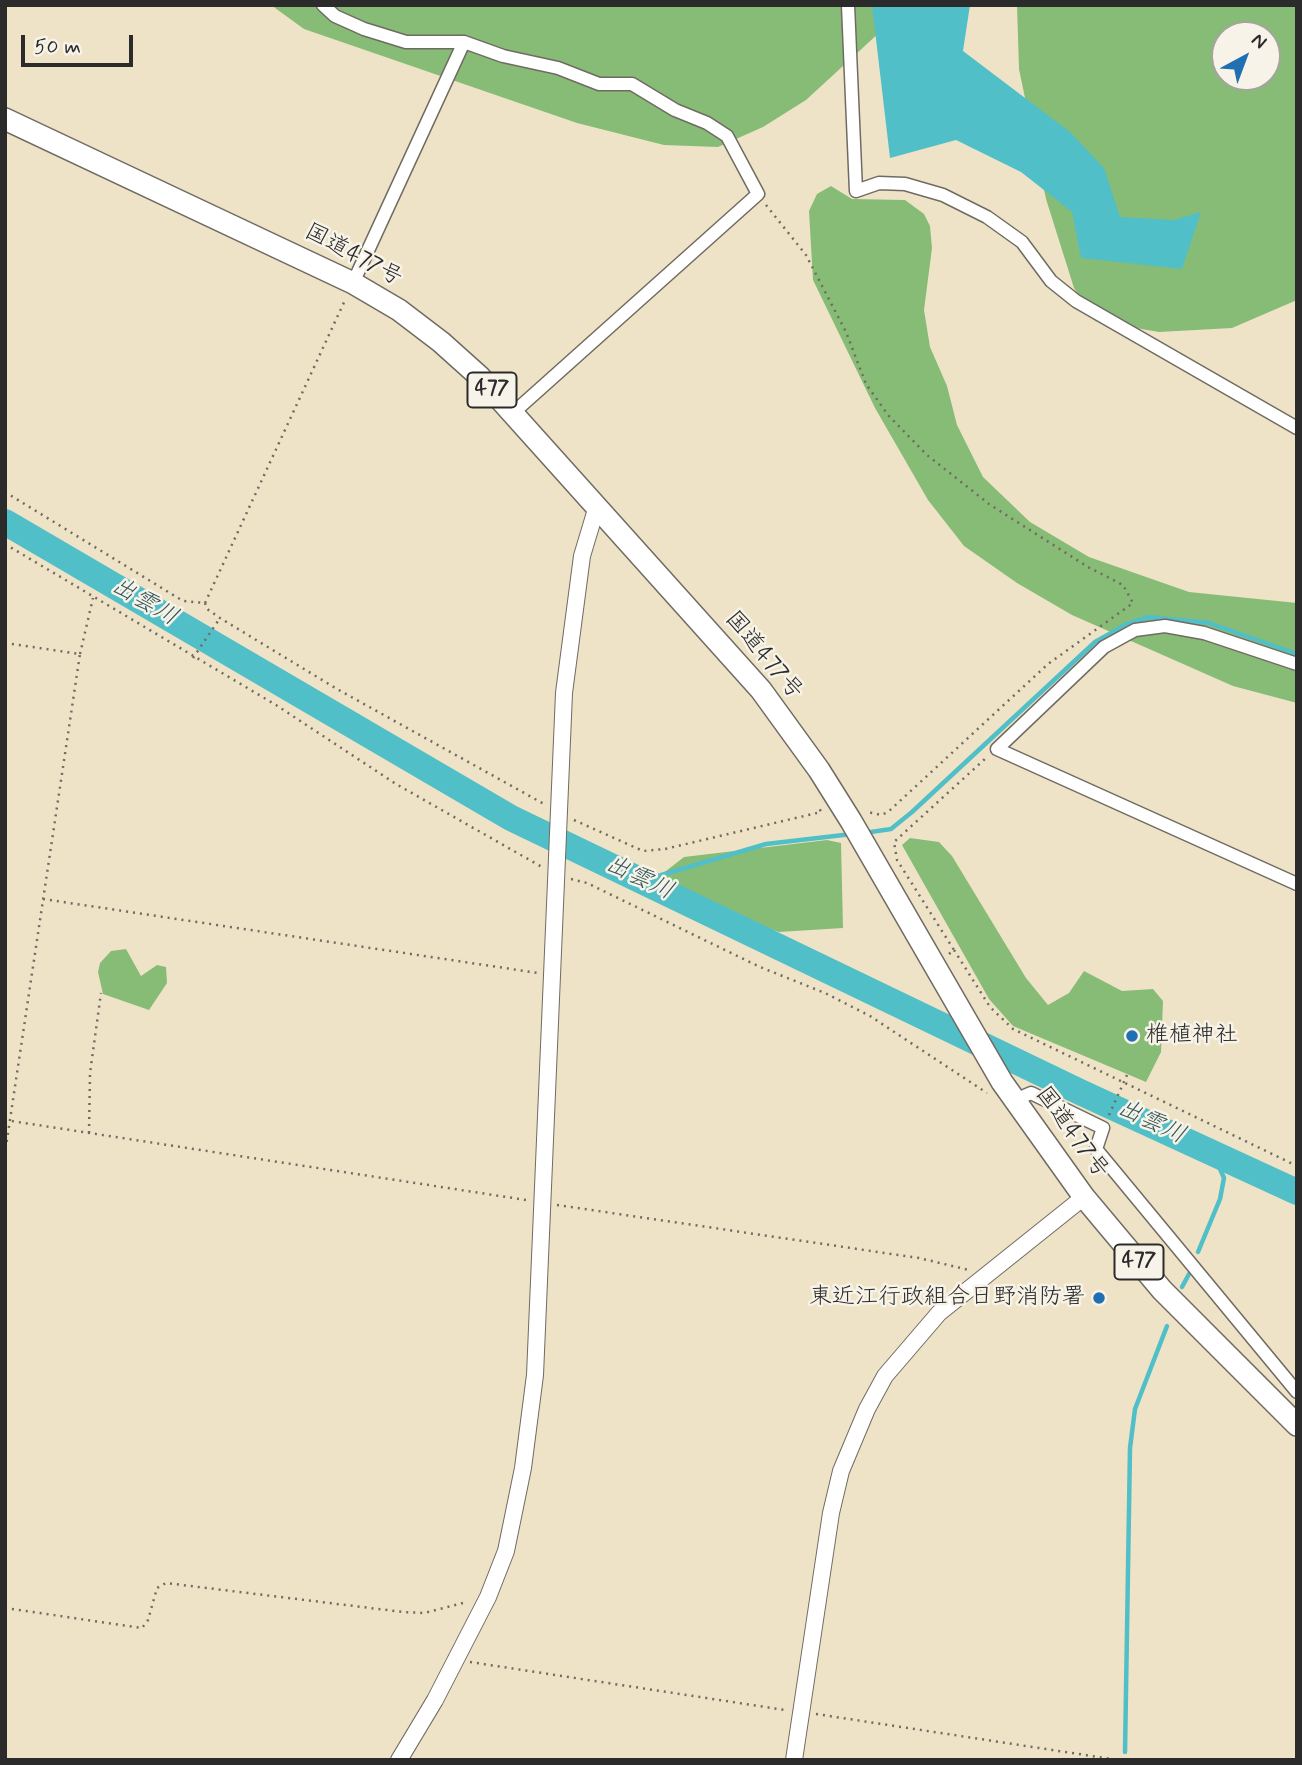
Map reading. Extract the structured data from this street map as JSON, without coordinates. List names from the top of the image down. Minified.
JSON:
{"streets":{"highway":["国道477号","477"]},"water":["出雲川"],"places":["椎植神社","東近江行政組合日野消防署"],"scale_bar":"50 m","north":"top right"}
